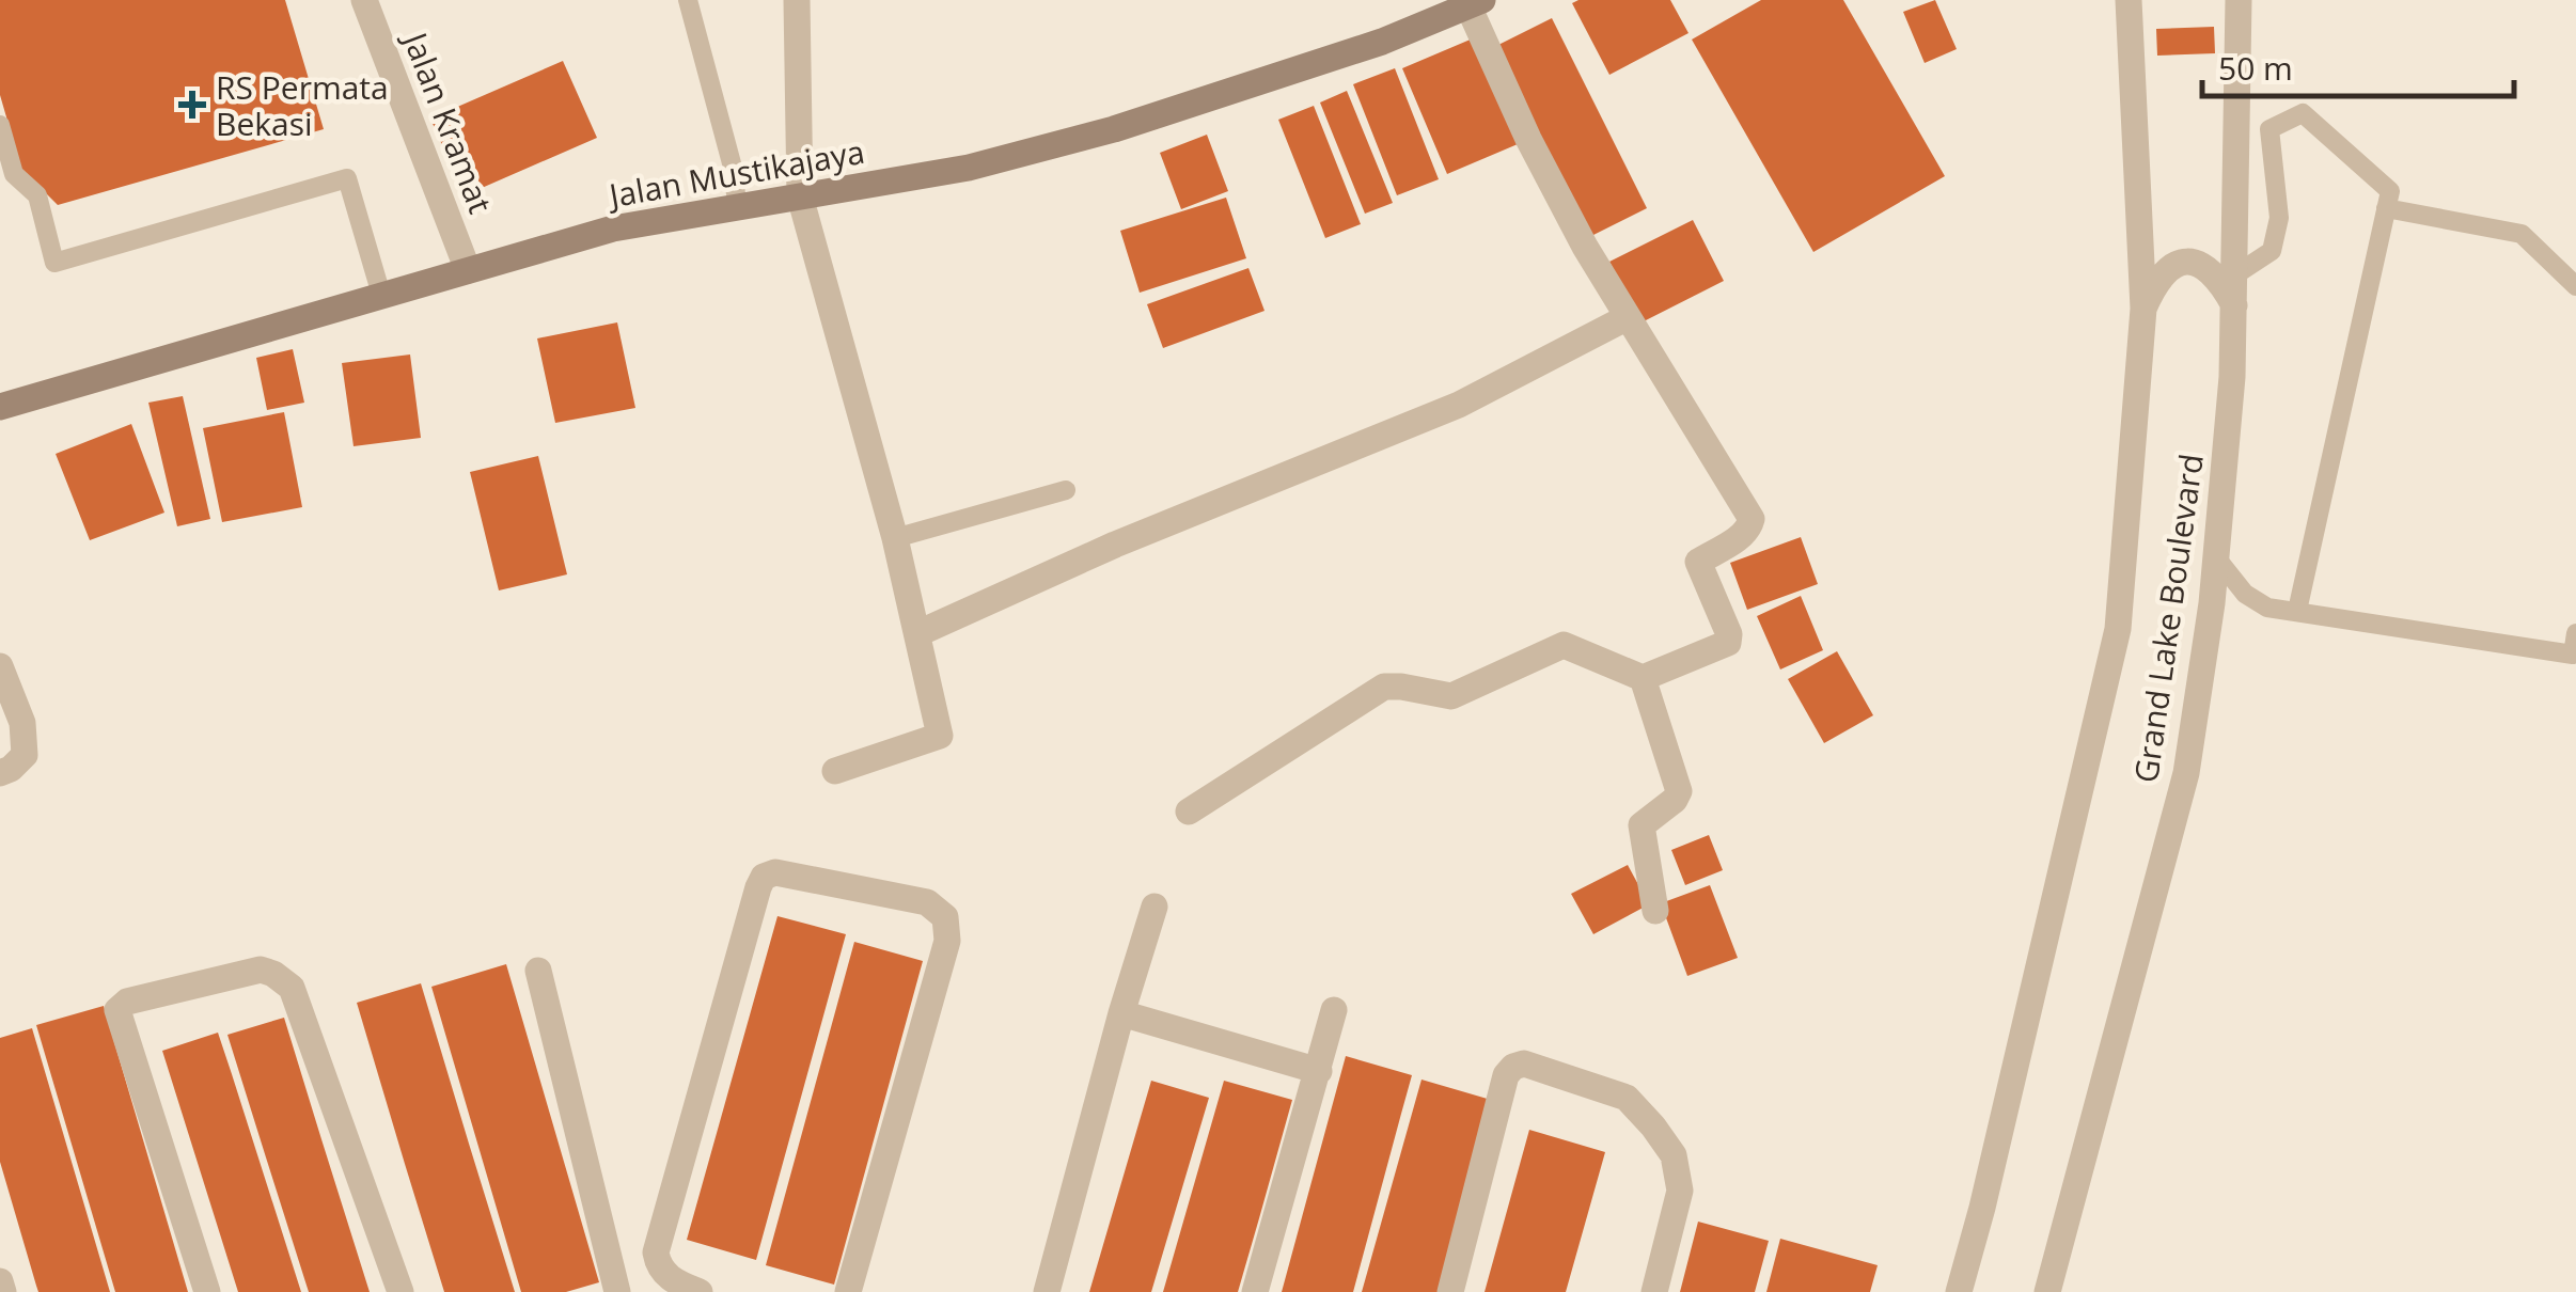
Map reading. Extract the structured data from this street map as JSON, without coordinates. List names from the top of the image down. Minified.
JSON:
{"streets":{"main road":["Jalan Mustikajaya"],"street":["Jalan Kramat","Grand Lake Boulevard"]},"crossings":[["Jalan Kramat","Jalan Mustikajaya"]],"places":{"health":["RS Permata Bekasi"]},"scale_bar":"50 m"}
